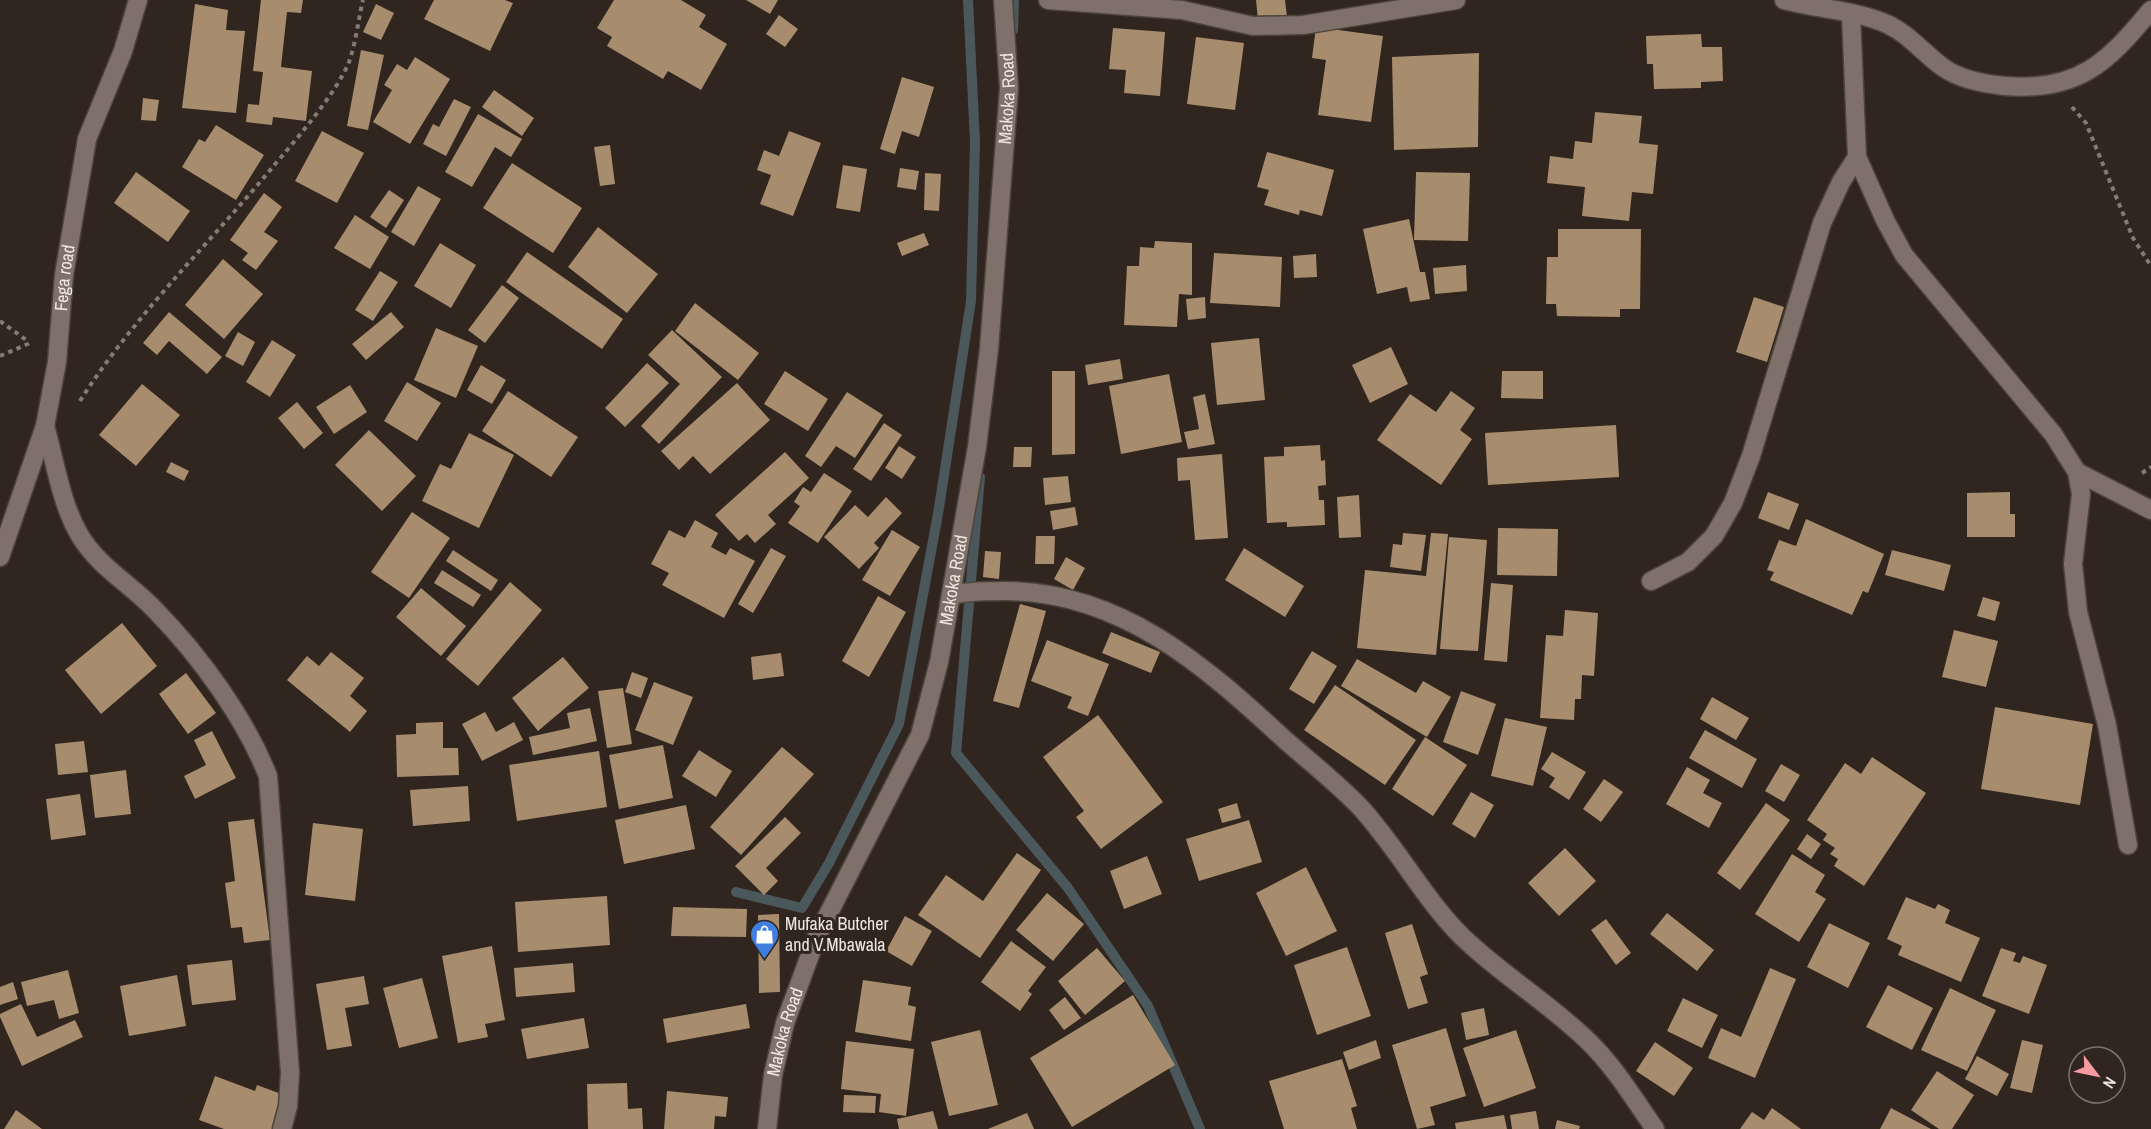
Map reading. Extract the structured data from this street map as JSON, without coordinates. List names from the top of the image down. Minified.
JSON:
{"streets":{"street":["Makoka Road","Fega road"]},"places":{"shop":["Mufaka Butcher and V.Mbawala"]},"north":"bottom right"}
